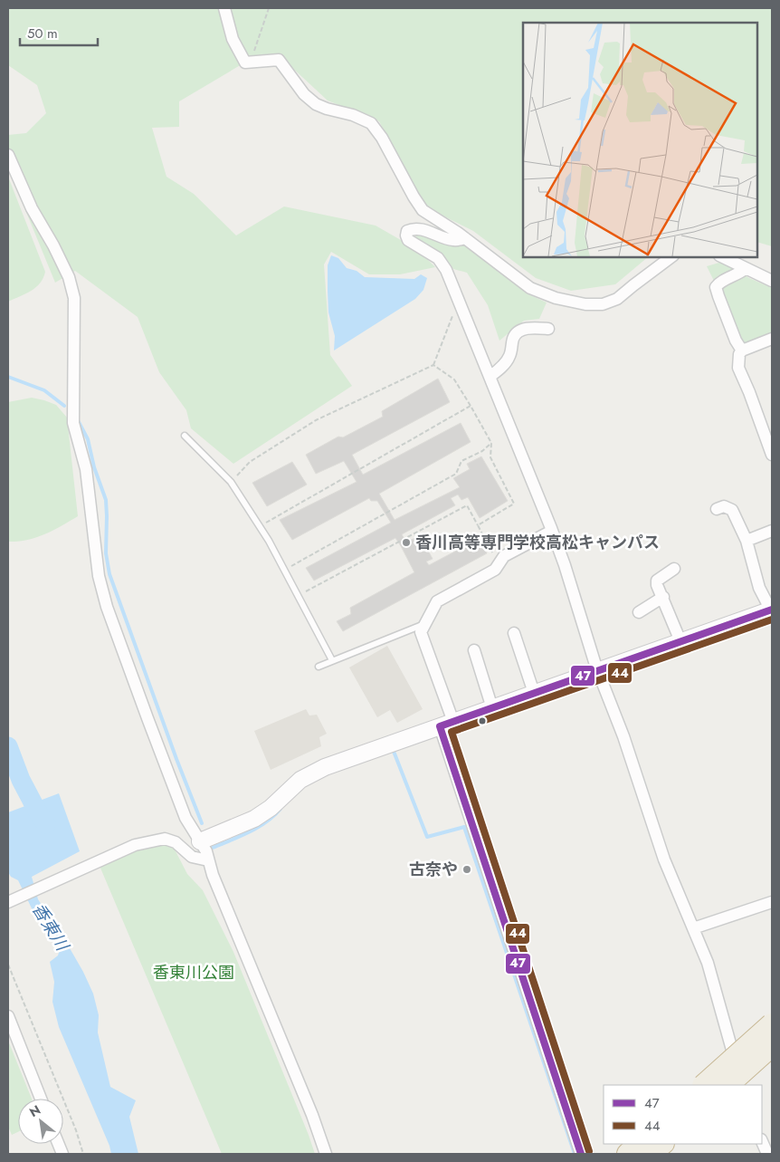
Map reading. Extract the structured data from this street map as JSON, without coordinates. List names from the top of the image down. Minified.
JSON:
{"water":["香東川"],"parks":["香東川公園"],"places":["香川高等専門学校高松キャンパス","古奈や"],"lines":["transit line 47","transit line 44"],"legend":["47","44"],"scale_bar":"50 m","north":"top left"}
